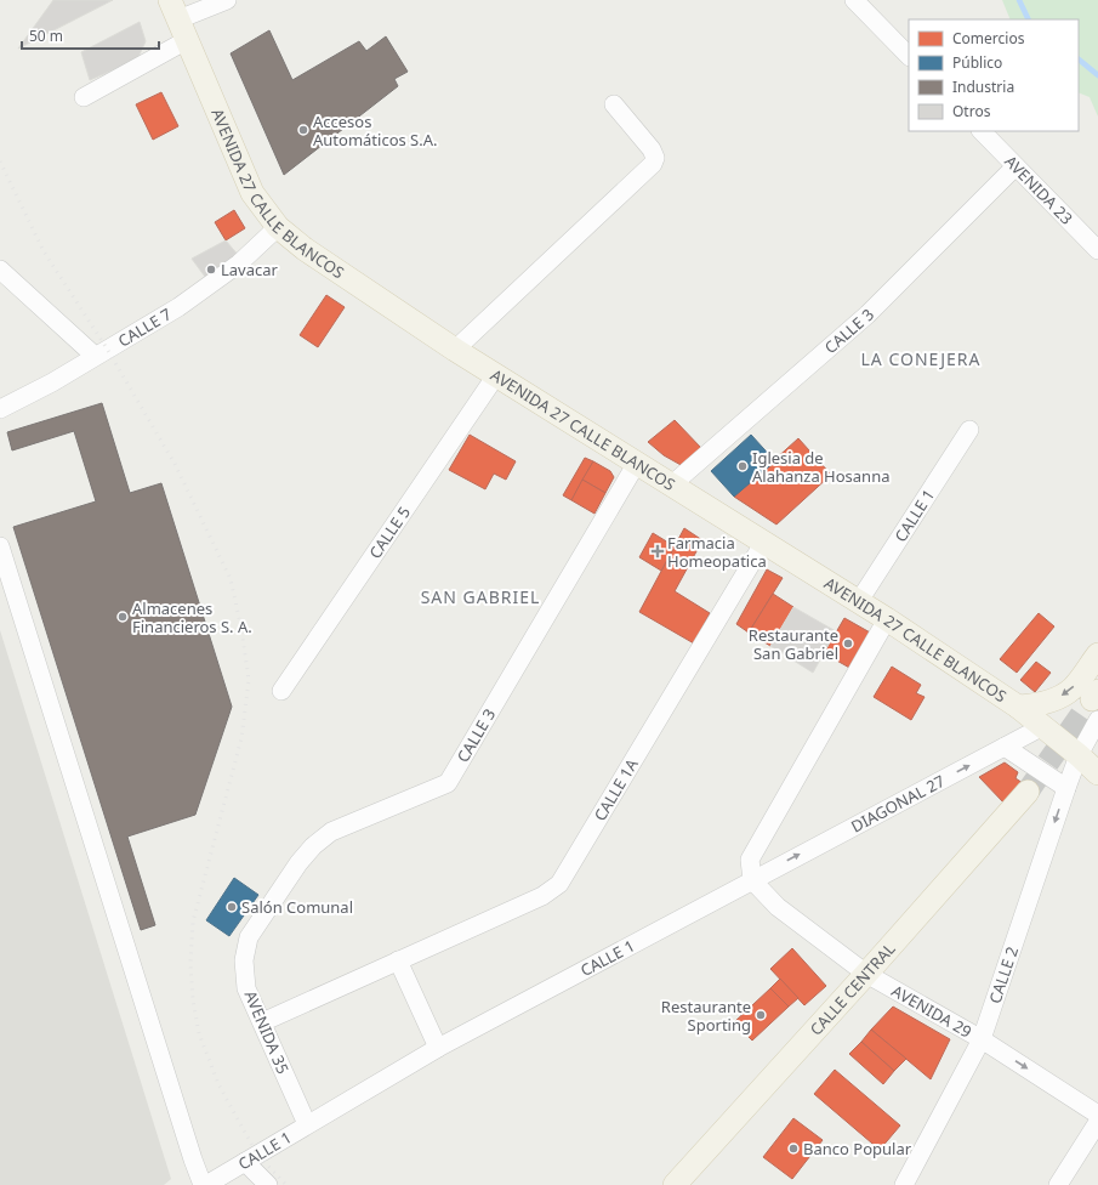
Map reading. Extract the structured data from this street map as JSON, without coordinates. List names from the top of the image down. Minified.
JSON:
{"streets":{"main road":["AVENIDA 27 CALLE BLANCOS","CALLE CENTRAL"],"street":["AVENIDA 23","CALLE 7","CALLE 3","CALLE 1","CALLE 5","CALLE 1A","DIAGONAL 27","CALLE 2","AVENIDA 29","AVENIDA 35"]},"crossings":[["AVENIDA 27 CALLE BLANCOS","CALLE 7"],["AVENIDA 27 CALLE BLANCOS","CALLE 3"],["AVENIDA 27 CALLE BLANCOS","CALLE 1"],["AVENIDA 27 CALLE BLANCOS","CALLE 5"],["AVENIDA 27 CALLE BLANCOS","CALLE 1A"],["AVENIDA 27 CALLE BLANCOS","DIAGONAL 27"],["AVENIDA 27 CALLE BLANCOS","CALLE 2"],["AVENIDA 23","CALLE 3"],["CALLE 3","AVENIDA 35"],["CALLE 1","DIAGONAL 27"],["CALLE 1","AVENIDA 29"],["CALLE 1","AVENIDA 35"],["CALLE 1A","AVENIDA 35"],["DIAGONAL 27","AVENIDA 29"],["CALLE 2","AVENIDA 29"],["CALLE CENTRAL","AVENIDA 29"]],"one_way":["DIAGONAL 27","CALLE 2"],"districts":["LA CONEJERA","SAN GABRIEL"],"places":{"other":["Accesos Automáticos S.A.","Lavacar","Iglesia de Alahanza Hosanna","Almacenes Financieros S. A.","Restaurante San Gabriel","Salón Comunal","Restaurante Sporting","Banco Popular"],"health":["Farmacia Homeopatica"]},"legend":["Comercios","Público","Industria","Otros"],"scale_bar":"50 m"}
